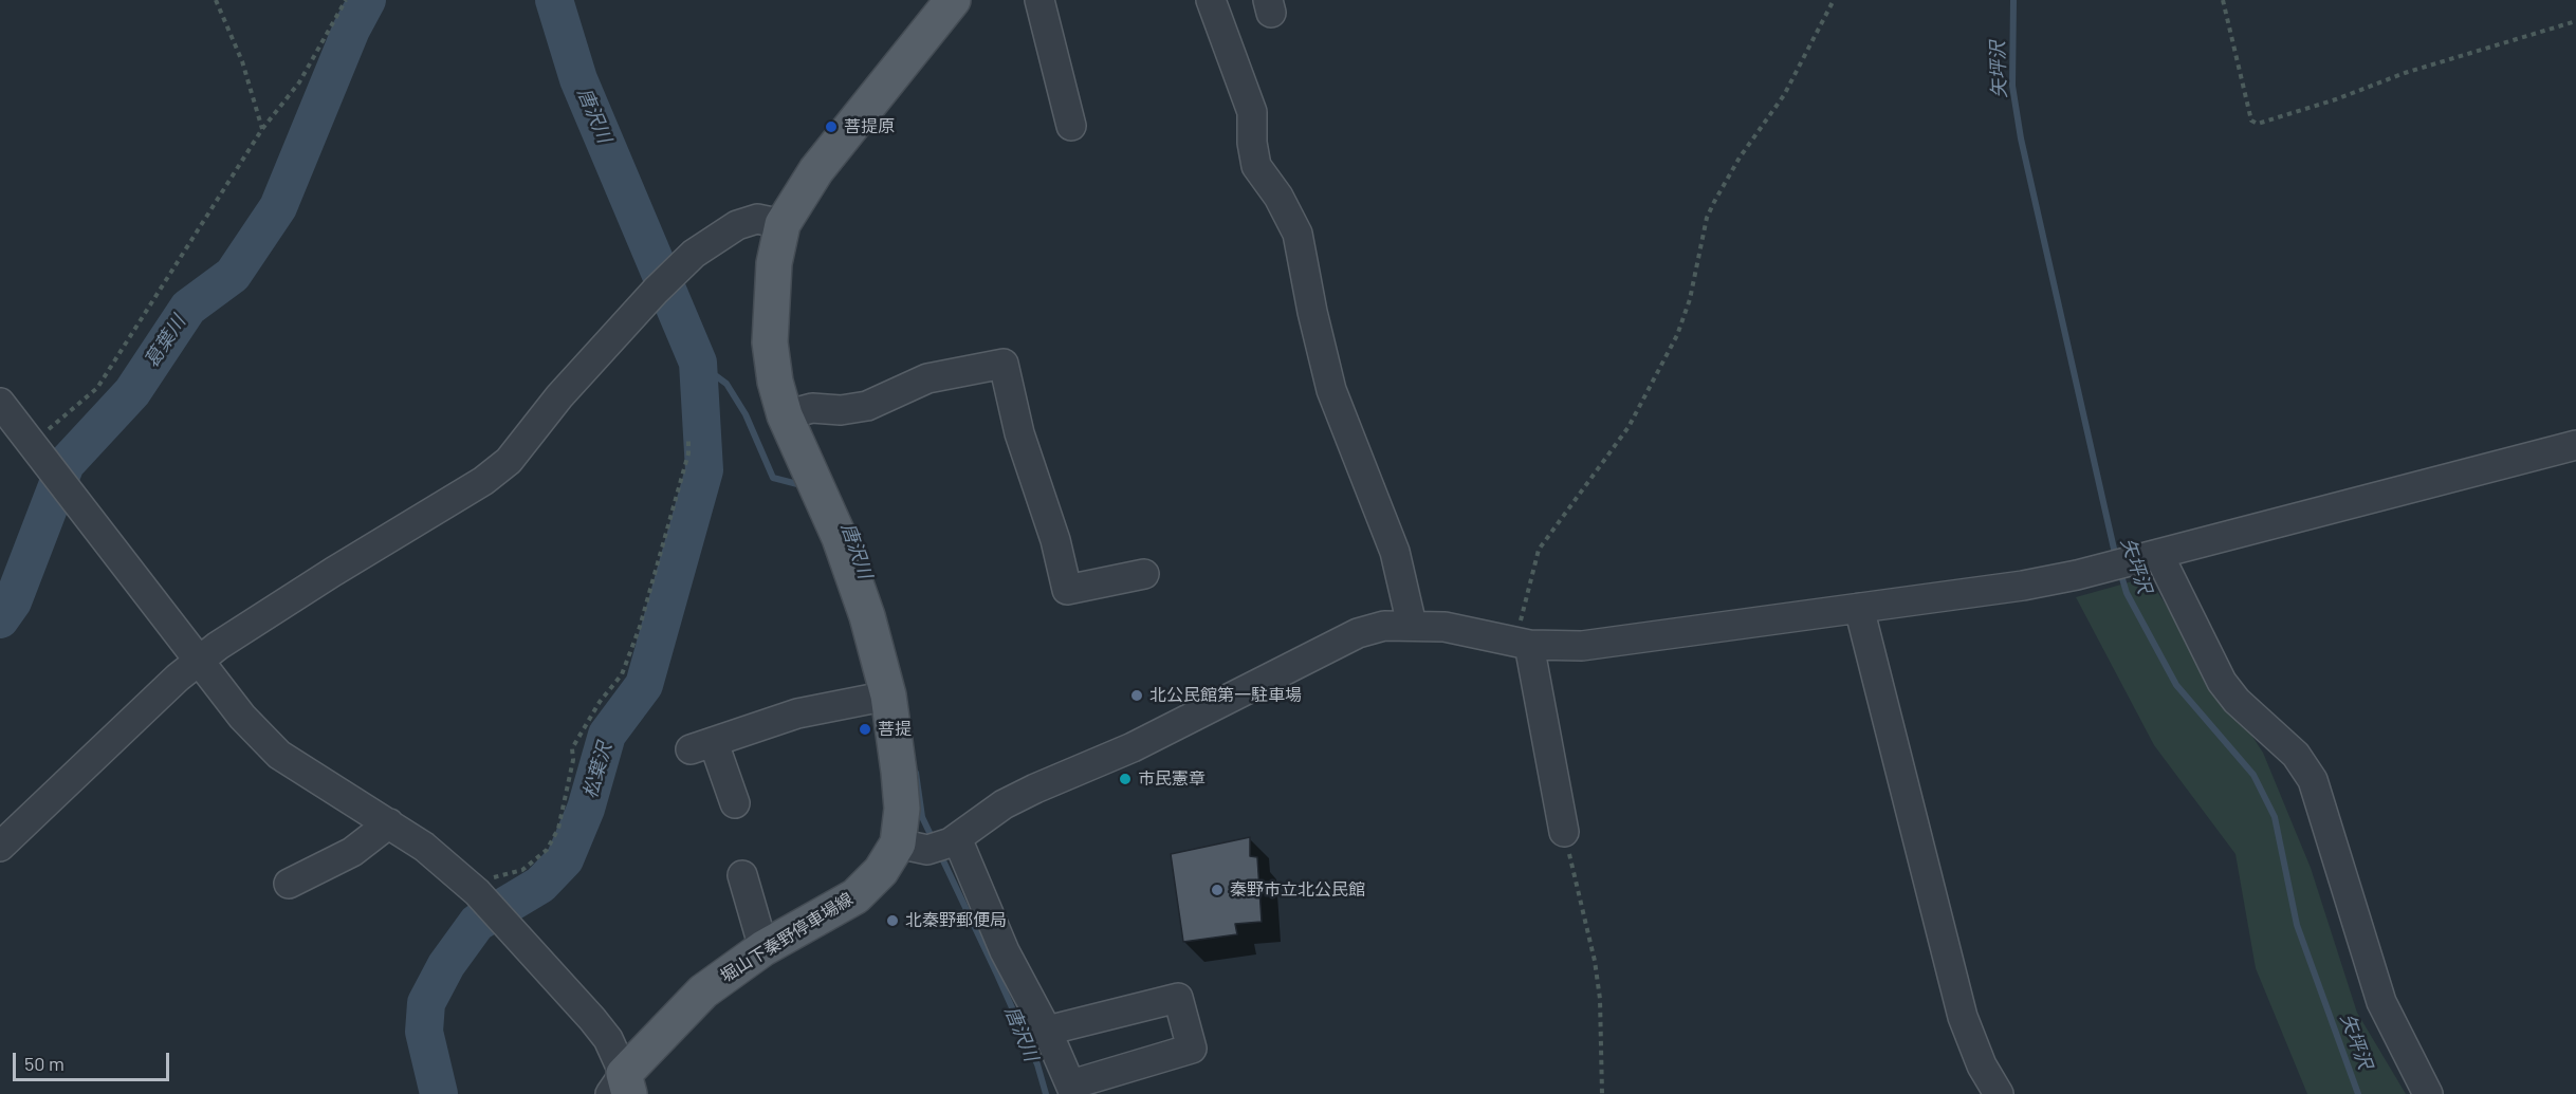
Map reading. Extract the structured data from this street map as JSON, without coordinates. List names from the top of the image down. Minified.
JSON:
{"streets":{"main road":["堀山下秦野停車場線"]},"water":["矢坪沢","唐沢川","葛葉川","松葉沢"],"places":["菩提原","北公民館第一駐車場","菩提","市民憲章","秦野市立北公民館","北秦野郵便局"],"scale_bar":"50 m"}
